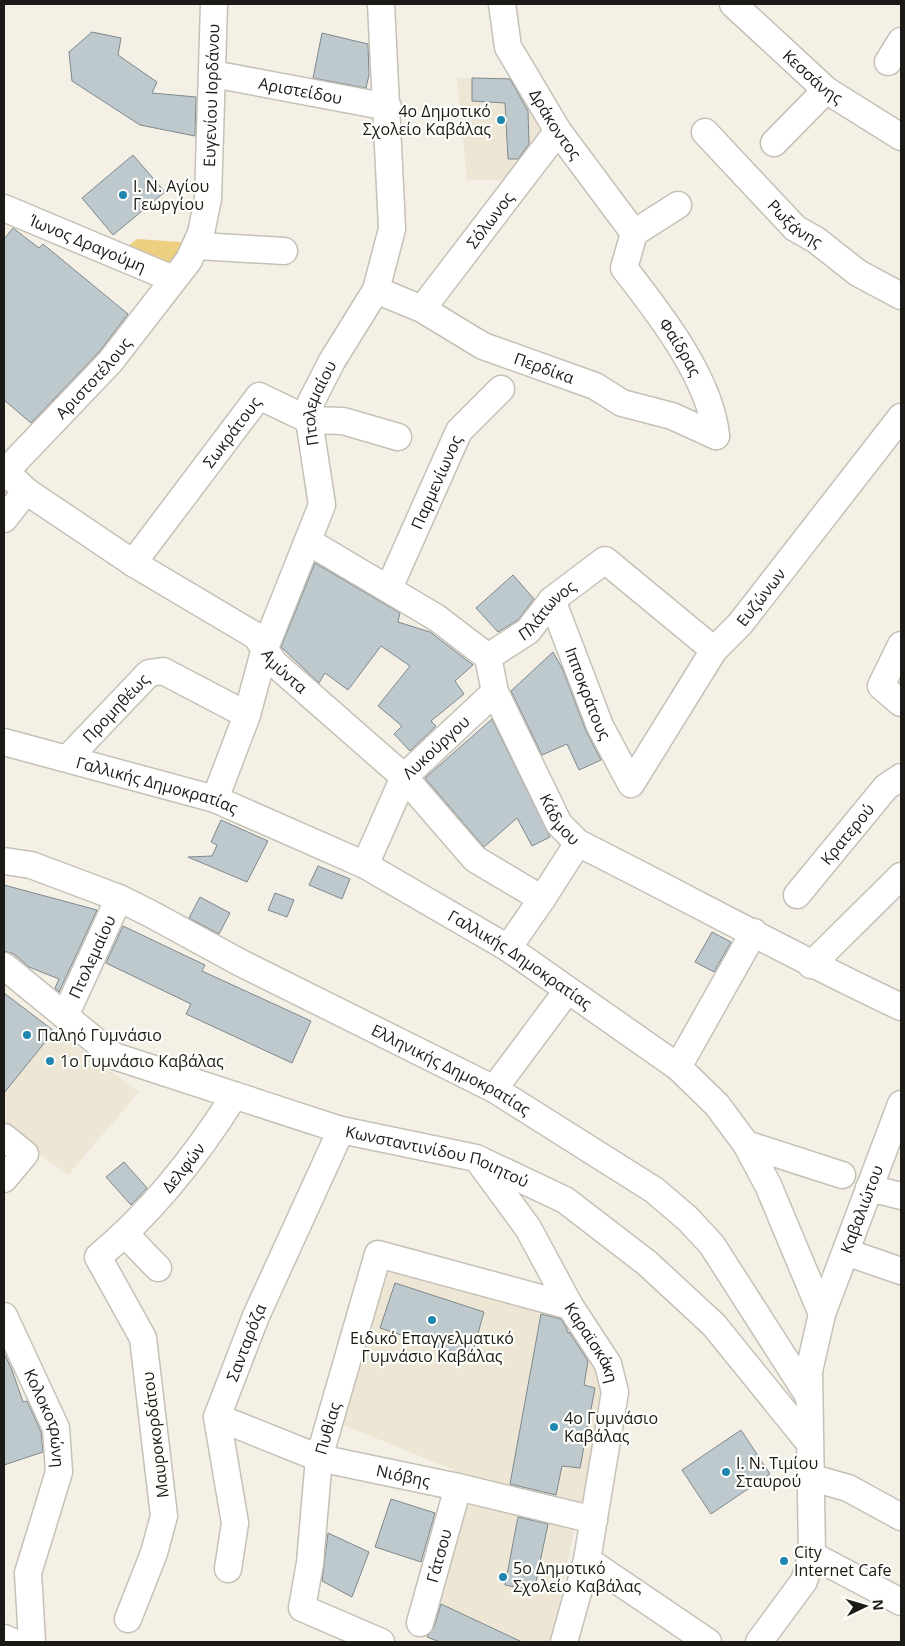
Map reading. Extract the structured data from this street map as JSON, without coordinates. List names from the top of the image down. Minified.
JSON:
{"streets":{"street":["Κεσσάνης","Αριστείδου","Ευγενίου Ιορδάνου","Δράκοντος","Σόλωνος","Ρωξάνης","Ίωνος Δραγούμη","Φαίδρας","Περδίκα","Αριστοτέλους","Πτολεμαίου","Σωκράτους","Παρμενίωνος","Ευζώνων","Πλάτωνος","Αμύντα","Ιπποκράτους","Προμηθέως","Λυκούργου","Γαλλικής Δημοκρατίας","Κάδμου","Κρατερού","Ελληνικής Δημοκρατίας","Κωνσταντινίδου Ποιητού","Δελφών","Καβαλιώτου","Σανταρόζα","Καραϊσκάκη","Κολοκοτρώνη","Πυθίας","Μαυροκορδάτου","Νιόβης","Γάτσου"]},"crossings":[["Αριστείδου","Ευγενίου Ιορδάνου"],["Αριστείδου","Πτολεμαίου"],["Ευγενίου Ιορδάνου","Αριστοτέλους"],["Δράκοντος","Σόλωνος"],["Δράκοντος","Φαίδρας"],["Σόλωνος","Περδίκα"],["Ίωνος Δραγούμη","Αριστοτέλους"],["Φαίδρας","Περδίκα"],["Περδίκα","Πτολεμαίου"],["Αριστοτέλους","Αμύντα"],["Πτολεμαίου","Σωκράτους"],["Πτολεμαίου","Αμύντα"],["Πτολεμαίου","Προμηθέως"],["Πτολεμαίου","Γαλλικής Δημοκρατίας"],["Πτολεμαίου","Ελληνικής Δημοκρατίας"],["Πτολεμαίου","Κωνσταντινίδου Ποιητού"],["Σωκράτους","Αμύντα"],["Ευζώνων","Πλάτωνος"],["Ευζώνων","Ιπποκράτους"],["Πλάτωνος","Ιπποκράτους"],["Πλάτωνος","Κάδμου"],["Αμύντα","Λυκούργου"],["Προμηθέως","Γαλλικής Δημοκρατίας"],["Λυκούργου","Γαλλικής Δημοκρατίας"],["Λυκούργου","Κάδμου"],["Γαλλικής Δημοκρατίας","Καβαλιώτου"],["Κωνσταντινίδου Ποιητού","Δελφών"],["Κωνσταντινίδου Ποιητού","Σανταρόζα"],["Κωνσταντινίδου Ποιητού","Καραϊσκάκη"],["Δελφών","Μαυροκορδάτου"],["Σανταρόζα","Νιόβης"],["Καραϊσκάκη","Πυθίας"],["Καραϊσκάκη","Νιόβης"],["Πυθίας","Νιόβης"],["Νιόβης","Γάτσου"]],"places":["4ο Δημοτικό Σχολείο Καβάλας","Ι. Ν. Αγίου Γεωργίου","Παληό Γυμνάσιο","1ο Γυμνάσιο Καβάλας","Ειδικό Επαγγελματικό Γυμνάσιο Καβάλας","4ο Γυμνάσιο Καβάλας","Ι. Ν. Τιμίου Σταυρού","City Internet Cafe","5ο Δημοτικό Σχολείο Καβάλας"],"north":"right"}
